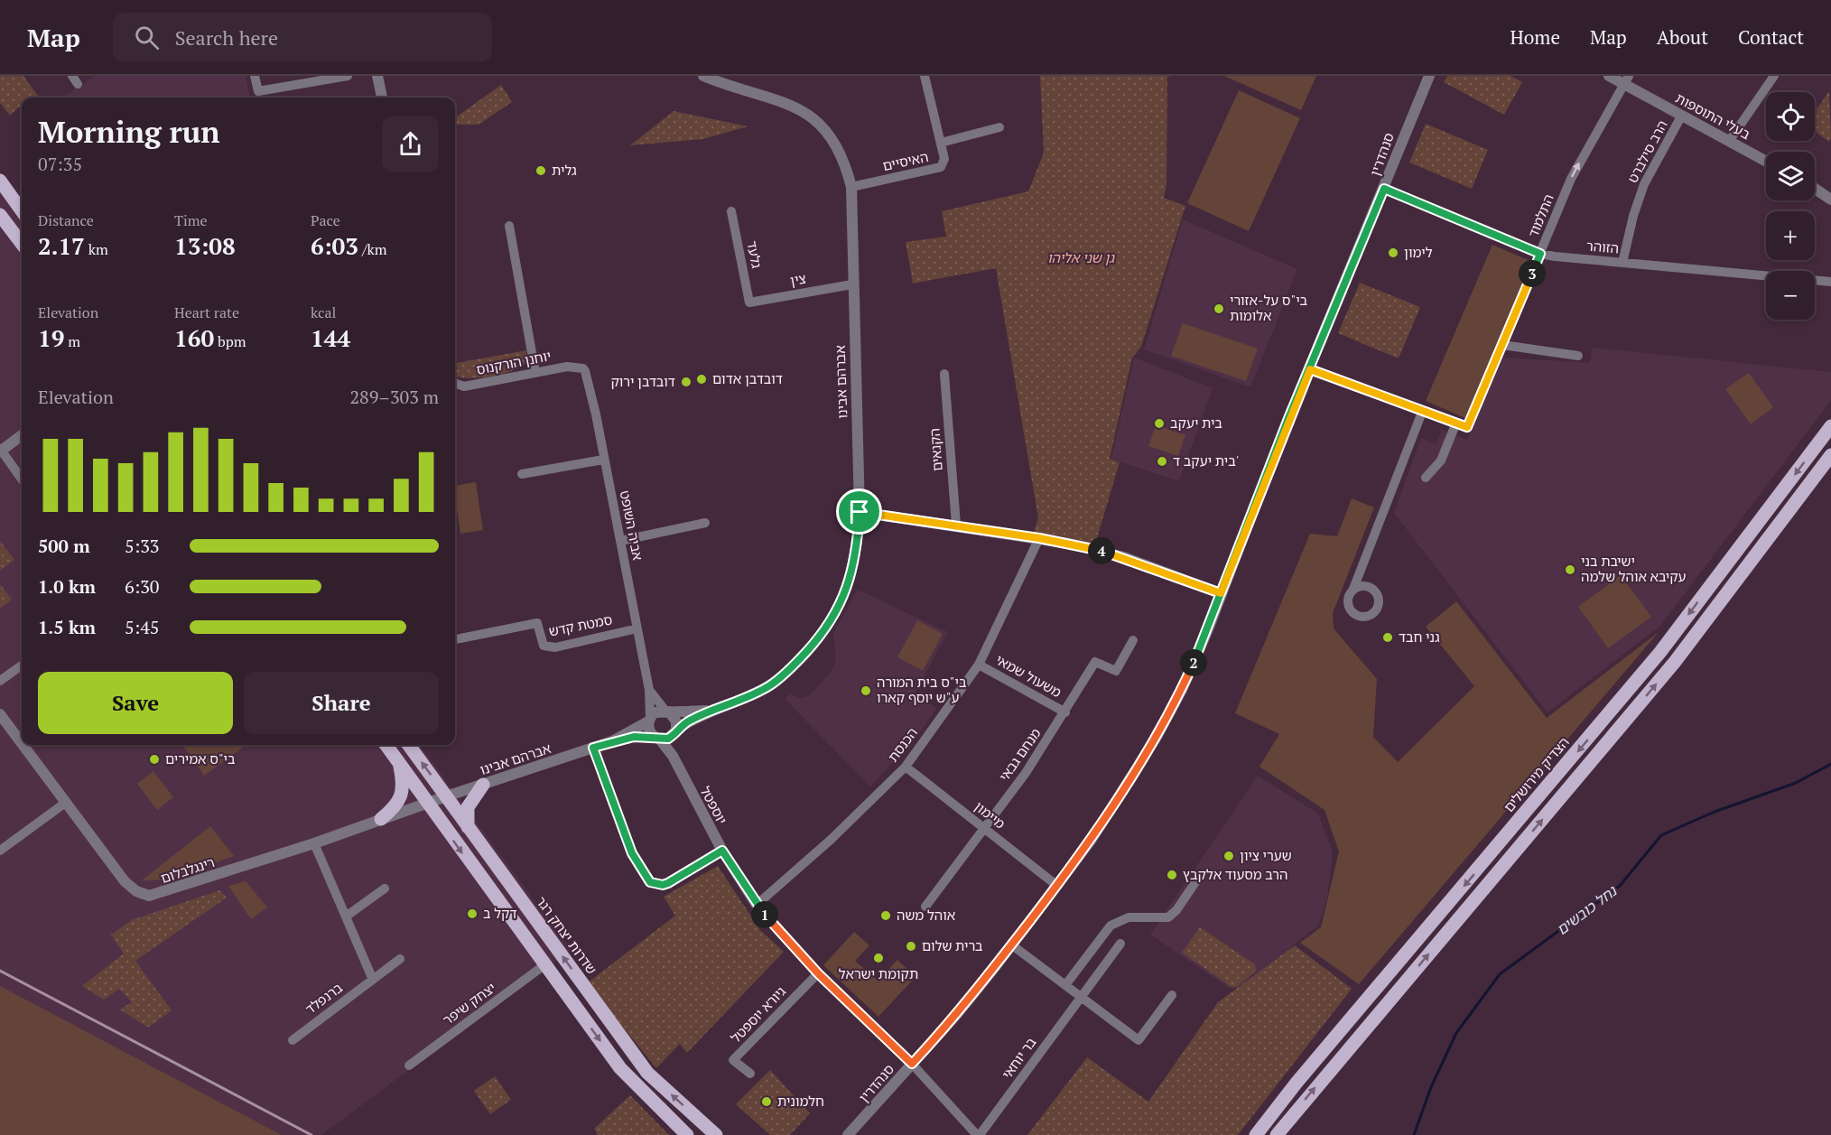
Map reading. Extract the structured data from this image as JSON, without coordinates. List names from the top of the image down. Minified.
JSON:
{"streets":{"main road":["הצדיק מירושלים","שדרות יצחק רגר"],"street":["בעלי התוספות","הרב סילברט","סנהדרין","האיסיים","התלמוד","הזוהר","גלעד","צין","יוחנן הורקנוס","אברהם אבינו","הקנאים","אביה השופט","סמטת קדש","משעול שמאי","הכנסת","מנחם גבאי","יוספטל","מיימון","רינגלבלום","ברנפלד","יצחק שיפר","גיורא יוספטל","בר יוחאי"]},"crossings":[["בעלי התוספות","הרב סילברט"],["בעלי התוספות","התלמוד"],["הרב סילברט","הזוהר"],["סנהדרין","הזוהר"],["סנהדרין","יוספטל"],["סנהדרין","מיימון"],["האיסיים","אברהם אבינו"],["התלמוד","הזוהר"],["גלעד","צין"],["צין","אברהם אבינו"],["יוחנן הורקנוס","אביה השופט"],["אברהם אבינו","אביה השופט"],["אברהם אבינו","יוספטל"],["אברהם אבינו","רינגלבלום"],["אברהם אבינו","שדרות יצחק רגר"],["אביה השופט","סמטת קדש"],["אביה השופט","יוספטל"],["משעול שמאי","הכנסת"],["משעול שמאי","מנחם גבאי"],["הכנסת","יוספטל"],["הכנסת","מיימון"],["מנחם גבאי","מיימון"],["יוספטל","גיורא יוספטל"],["יוספטל","בר יוחאי"]],"one_way":["התלמוד"],"water":["נחל כובשים"],"parks":["גן שני אליהו"],"places":["גלית","לימון","בי\"ס על-אזורי אלומות","דובדבן אדום","דובדבן ירוק","בית יעקב","בית יעקב ד'","ישיבת בני עקיבא אוהל שלמה","גני חבד","בי\"ס בית המורה ע\"ש יוסף קארו","בי\"ס אמירים","שערי ציון","הרב מסעוד אלקבץ","דקל ב","אוהל משה","ברית שלום","תקומת ישראל","חלמונית"],"page":{"header":"Map","search":"Search here","nav":["Home","Map","About","Contact"],"map_buttons":["+","−"],"heading":["Morning run","07:35"],"stats":[["Distance","2.17 km"],["Time","13:08"],["Pace","6:03 /km"],["Elevation","19 m"],["Heart rate","160 bpm"],["kcal","144"]],"pins":["3","4","2","1"],"chart":["Elevation","289–303 m"],"list":[{"name":"500 m","note":"5:33"},{"name":"1.0 km","note":"6:30"},{"name":"1.5 km","note":"5:45"}],"buttons":["Save","Share"]}}
